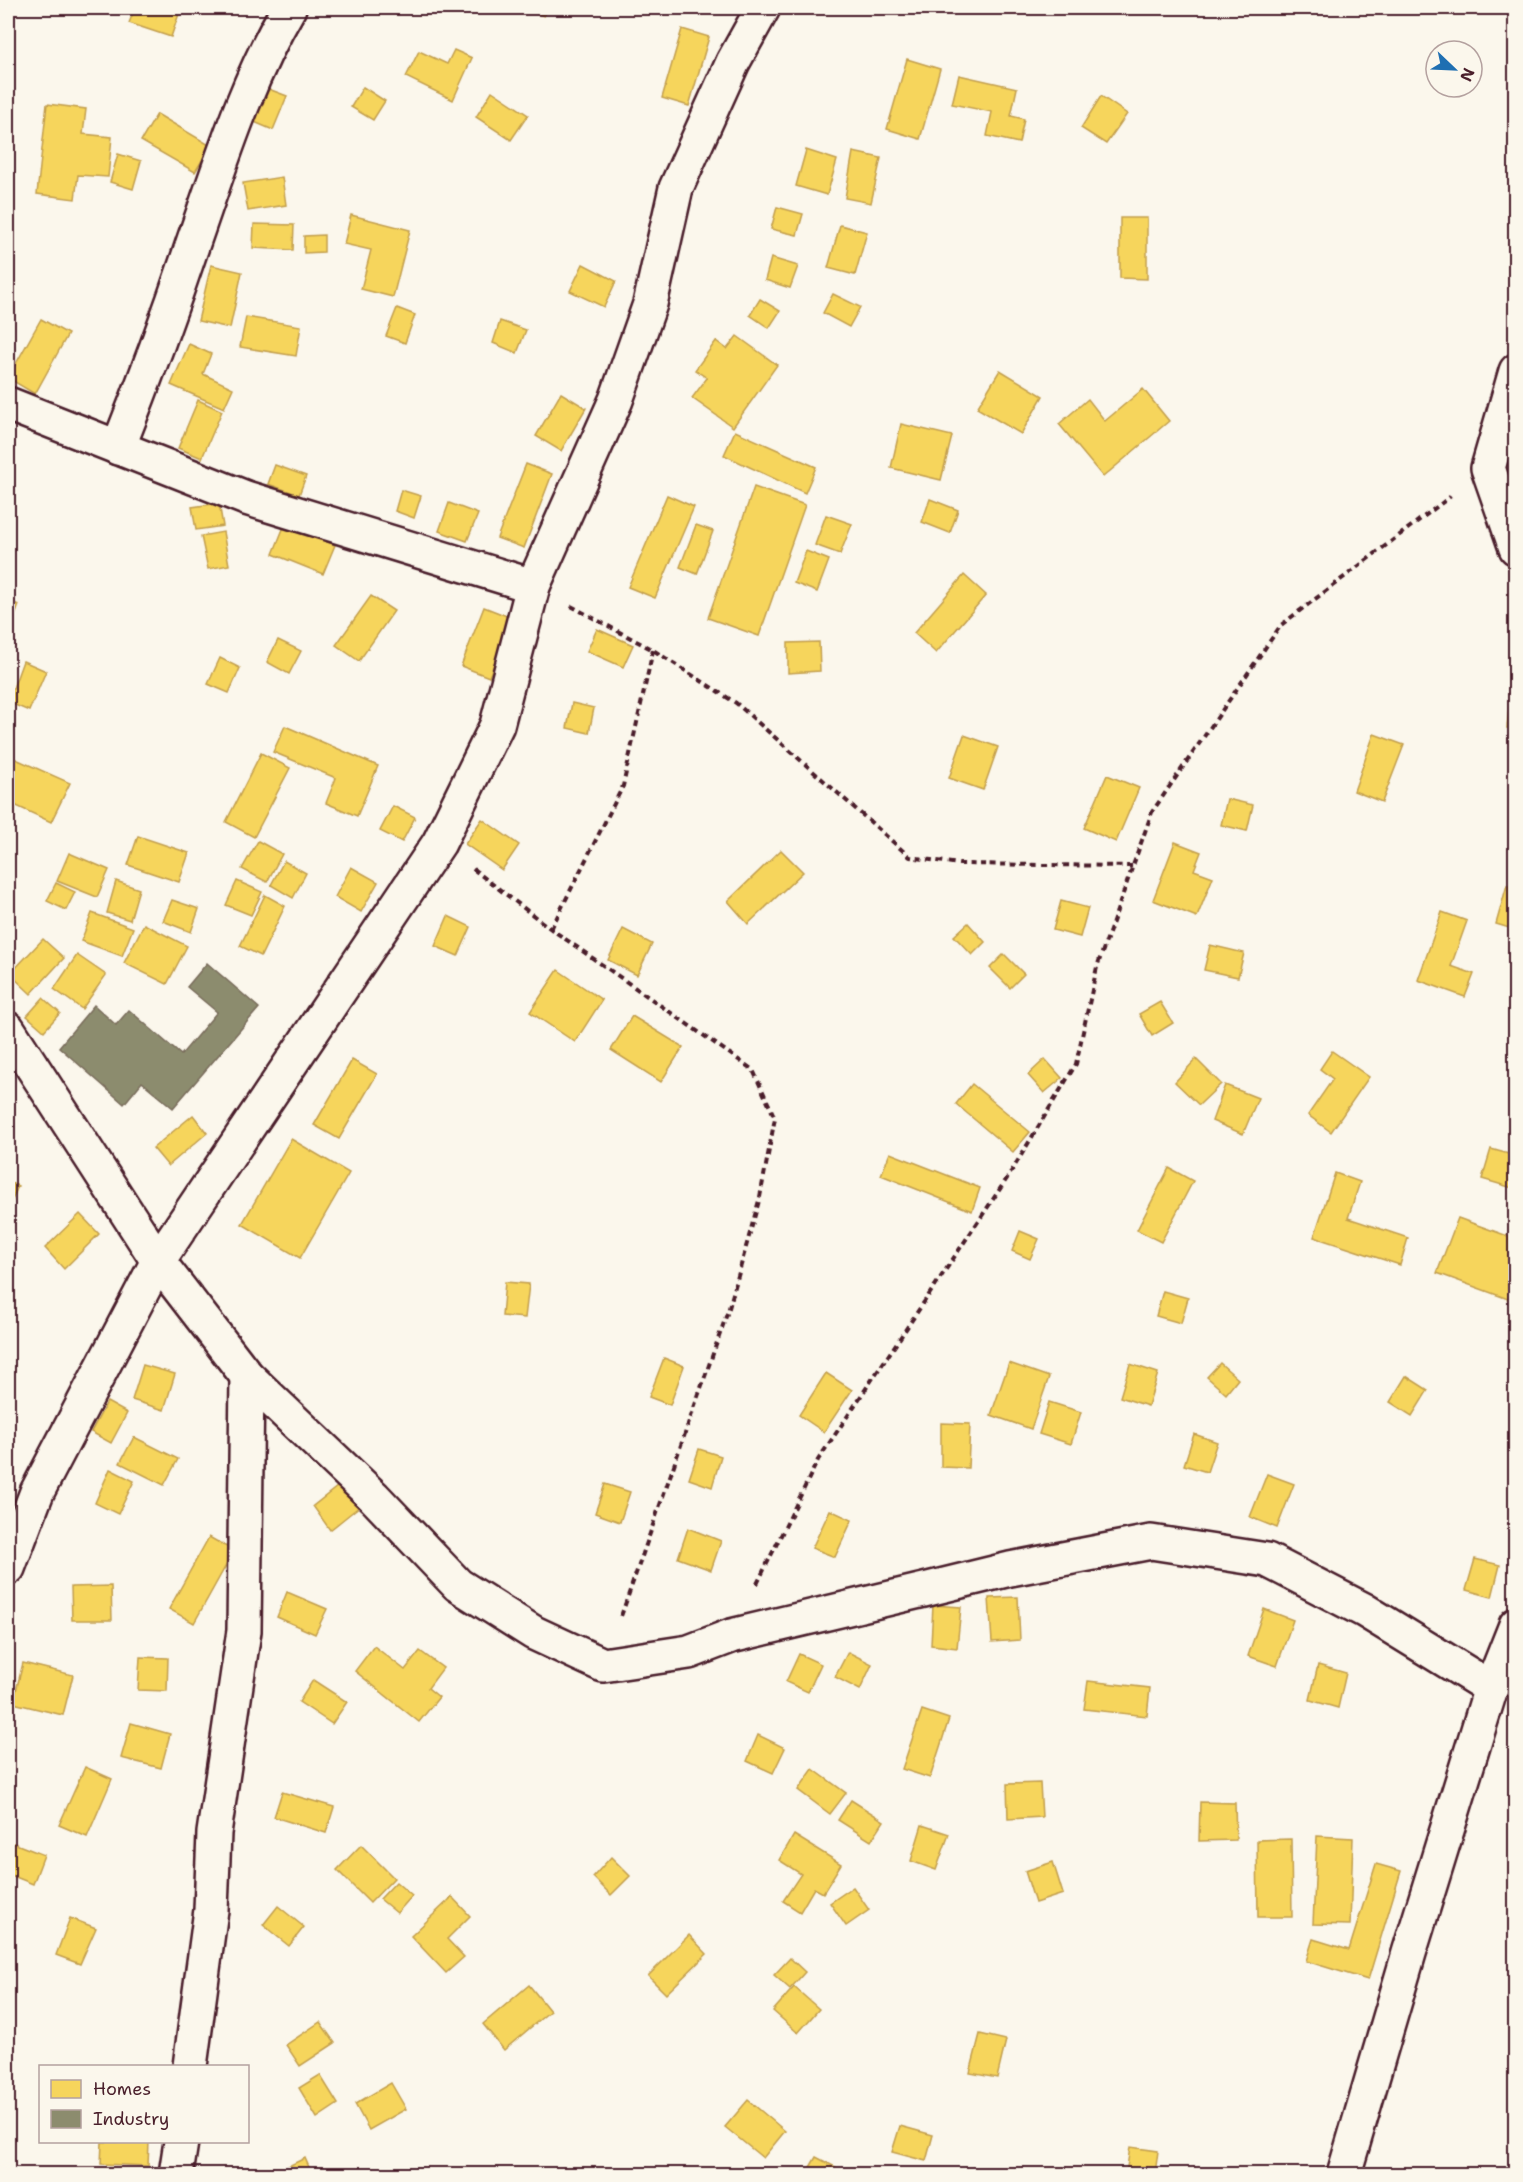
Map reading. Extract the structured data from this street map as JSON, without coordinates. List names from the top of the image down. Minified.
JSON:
{"legend":["Homes","Industry"],"north":"bottom right"}
